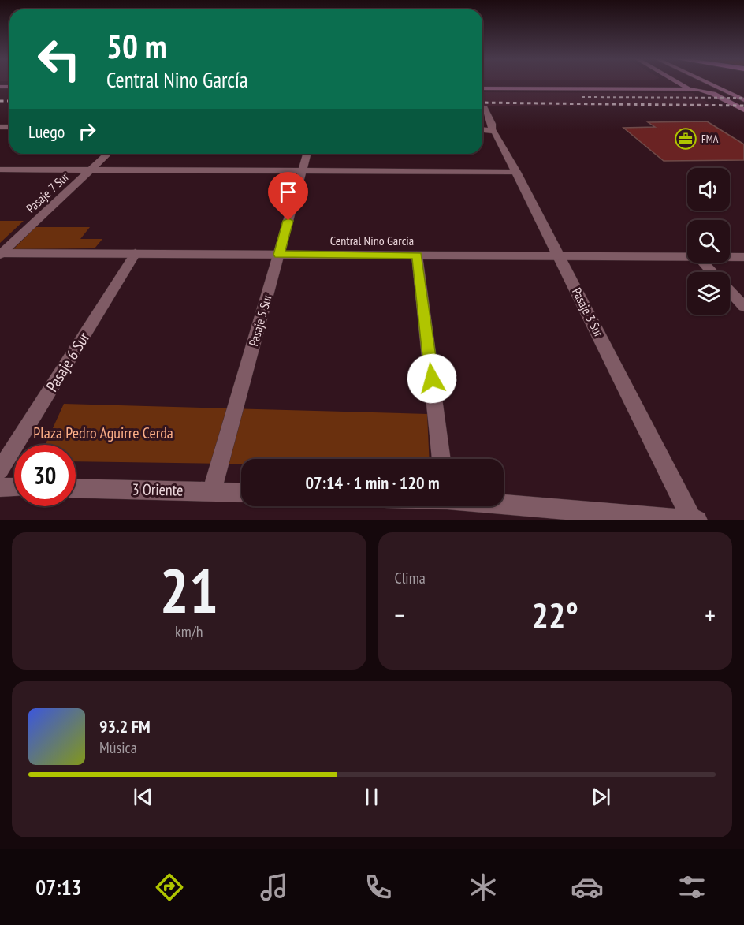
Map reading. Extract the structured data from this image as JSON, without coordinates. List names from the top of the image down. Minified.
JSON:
{"streets":{"street":["Pasaje 7 Sur","Central Nino García","Pasaje 3 Sur","Pasaje 5 Sur","Pasaje 6 Sur","3 Oriente"]},"crossings":[["Pasaje 7 Sur","Central Nino García"],["Central Nino García","Pasaje 3 Sur"],["Central Nino García","Pasaje 5 Sur"],["Central Nino García","Pasaje 6 Sur"],["Pasaje 5 Sur","3 Oriente"]],"parks":["Plaza Pedro Aguirre Cerda"],"places":{"office":["FMA"]},"page":{"turn":["50 m","Central Nino García"],"then":"Luego","limit":"30","trip":"07:14 · 1 min · 120 m","tile":[["21","km/h"],"Clima"],"heat":["−","22°","+"],"song":["93.2 FM","Música"],"tabs":"07:13"}}
